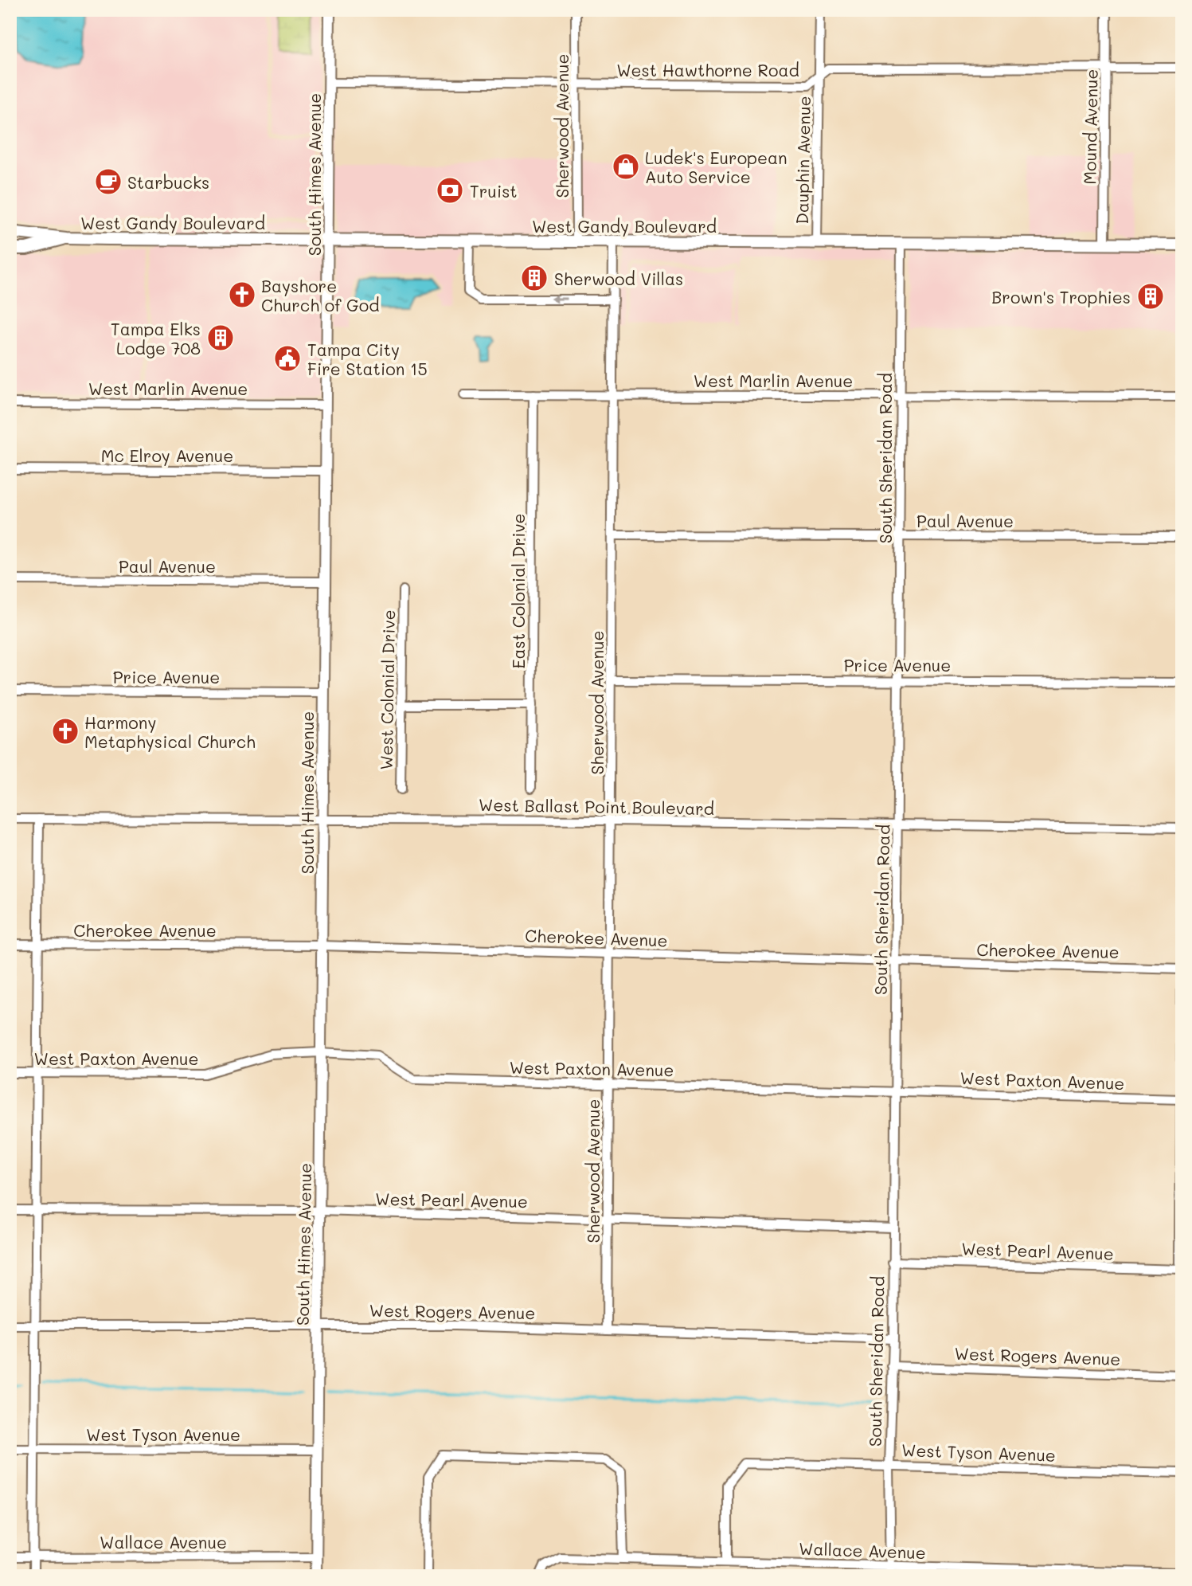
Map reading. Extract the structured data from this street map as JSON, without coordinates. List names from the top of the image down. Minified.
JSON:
{"streets":{"main road":["West Gandy Boulevard"],"street":["West Hawthorne Road","Sherwood Avenue","Mound Avenue","Dauphin Avenue","South Himes Avenue","West Marlin Avenue","Mc Elroy Avenue","South Sheridan Road","Paul Avenue","East Colonial Drive","Price Avenue","West Colonial Drive","West Ballast Point Boulevard","Cherokee Avenue","West Paxton Avenue","West Pearl Avenue","West Rogers Avenue","West Tyson Avenue","Wallace Avenue"]},"crossings":[["West Hawthorne Road","Sherwood Avenue"],["West Hawthorne Road","Mound Avenue"],["West Hawthorne Road","Dauphin Avenue"],["West Hawthorne Road","South Himes Avenue"],["Sherwood Avenue","West Gandy Boulevard"],["Sherwood Avenue","West Marlin Avenue"],["Sherwood Avenue","Paul Avenue"],["Sherwood Avenue","Price Avenue"],["Sherwood Avenue","West Ballast Point Boulevard"],["Sherwood Avenue","Cherokee Avenue"],["Sherwood Avenue","West Paxton Avenue"],["Sherwood Avenue","West Pearl Avenue"],["Sherwood Avenue","West Rogers Avenue"],["Mound Avenue","West Gandy Boulevard"],["Dauphin Avenue","West Gandy Boulevard"],["South Himes Avenue","West Gandy Boulevard"],["South Himes Avenue","West Marlin Avenue"],["South Himes Avenue","Mc Elroy Avenue"],["South Himes Avenue","Paul Avenue"],["South Himes Avenue","Price Avenue"],["South Himes Avenue","West Ballast Point Boulevard"],["South Himes Avenue","Cherokee Avenue"],["South Himes Avenue","West Paxton Avenue"],["South Himes Avenue","West Pearl Avenue"],["South Himes Avenue","West Rogers Avenue"],["South Himes Avenue","West Tyson Avenue"],["South Himes Avenue","Wallace Avenue"],["West Gandy Boulevard","South Sheridan Road"],["West Marlin Avenue","South Sheridan Road"],["West Marlin Avenue","East Colonial Drive"],["South Sheridan Road","Paul Avenue"],["South Sheridan Road","Price Avenue"],["South Sheridan Road","West Ballast Point Boulevard"],["South Sheridan Road","Cherokee Avenue"],["South Sheridan Road","West Paxton Avenue"],["South Sheridan Road","West Pearl Avenue"],["South Sheridan Road","West Rogers Avenue"],["South Sheridan Road","West Tyson Avenue"],["South Sheridan Road","Wallace Avenue"],["West Tyson Avenue","Wallace Avenue"]],"places":{"shop":["Ludek's European Auto Service"],"cafe":["Starbucks"],"bank":["Truist"],"building":["Sherwood Villas","Brown's Trophies","Tampa Elks Lodge 708"],"church":["Bayshore Church of God","Harmony Metaphysical Church"],"public building":["Tampa City Fire Station 15"]}}
